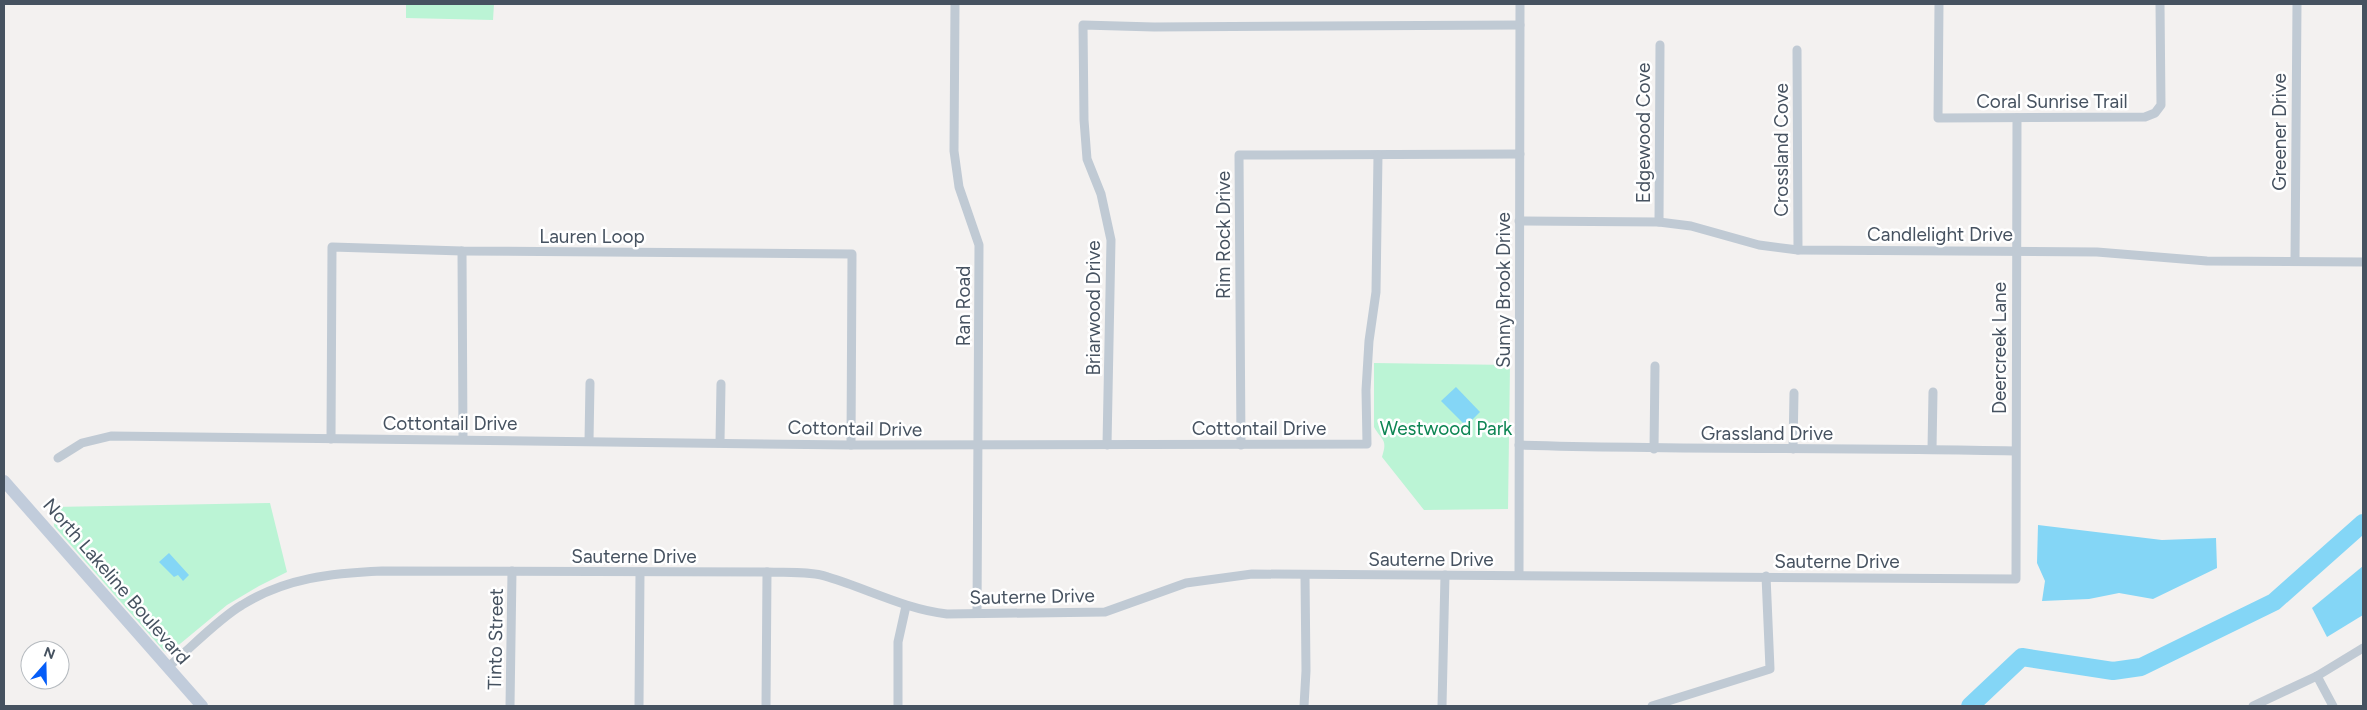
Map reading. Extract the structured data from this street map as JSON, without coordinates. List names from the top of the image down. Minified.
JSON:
{"streets":{"street":["Coral Sunrise Trail","Greener Drive","Edgewood Cove","Crossland Cove","Candlelight Drive","Rim Rock Drive","Lauren Loop","Sunny Brook Drive","Ran Road","Briarwood Drive","Deercreek Lane","Cottontail Drive","Grassland Drive","Sauterne Drive","North Lakeline Boulevard","Tinto Street"]},"crossings":[["Coral Sunrise Trail","Deercreek Lane"],["Greener Drive","Candlelight Drive"],["Edgewood Cove","Candlelight Drive"],["Crossland Cove","Candlelight Drive"],["Candlelight Drive","Sunny Brook Drive"],["Candlelight Drive","Deercreek Lane"],["Rim Rock Drive","Sunny Brook Drive"],["Rim Rock Drive","Cottontail Drive"],["Lauren Loop","Cottontail Drive"],["Sunny Brook Drive","Briarwood Drive"],["Sunny Brook Drive","Grassland Drive"],["Sunny Brook Drive","Sauterne Drive"],["Ran Road","Cottontail Drive"],["Ran Road","Sauterne Drive"],["Briarwood Drive","Cottontail Drive"],["Deercreek Lane","Grassland Drive"],["Deercreek Lane","Sauterne Drive"],["Sauterne Drive","North Lakeline Boulevard"],["Sauterne Drive","Tinto Street"]],"parks":["Westwood Park"],"north":"top"}
